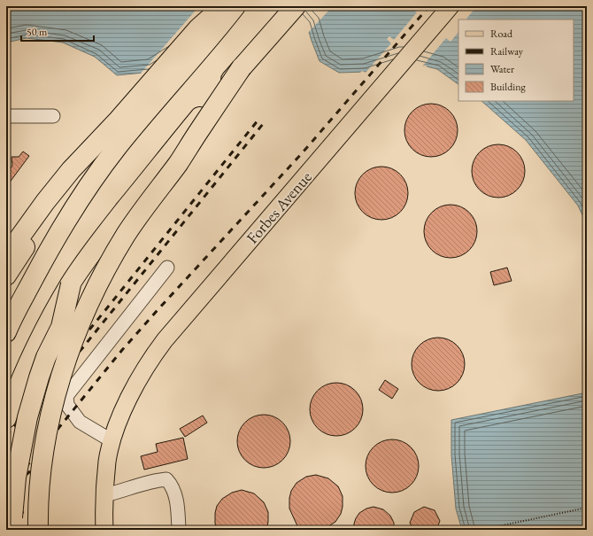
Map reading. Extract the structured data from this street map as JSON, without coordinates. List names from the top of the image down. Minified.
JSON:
{"streets":{"main road":["Forbes Avenue"]},"legend":["Road","Railway","Water","Building"],"scale_bar":"50 m"}
